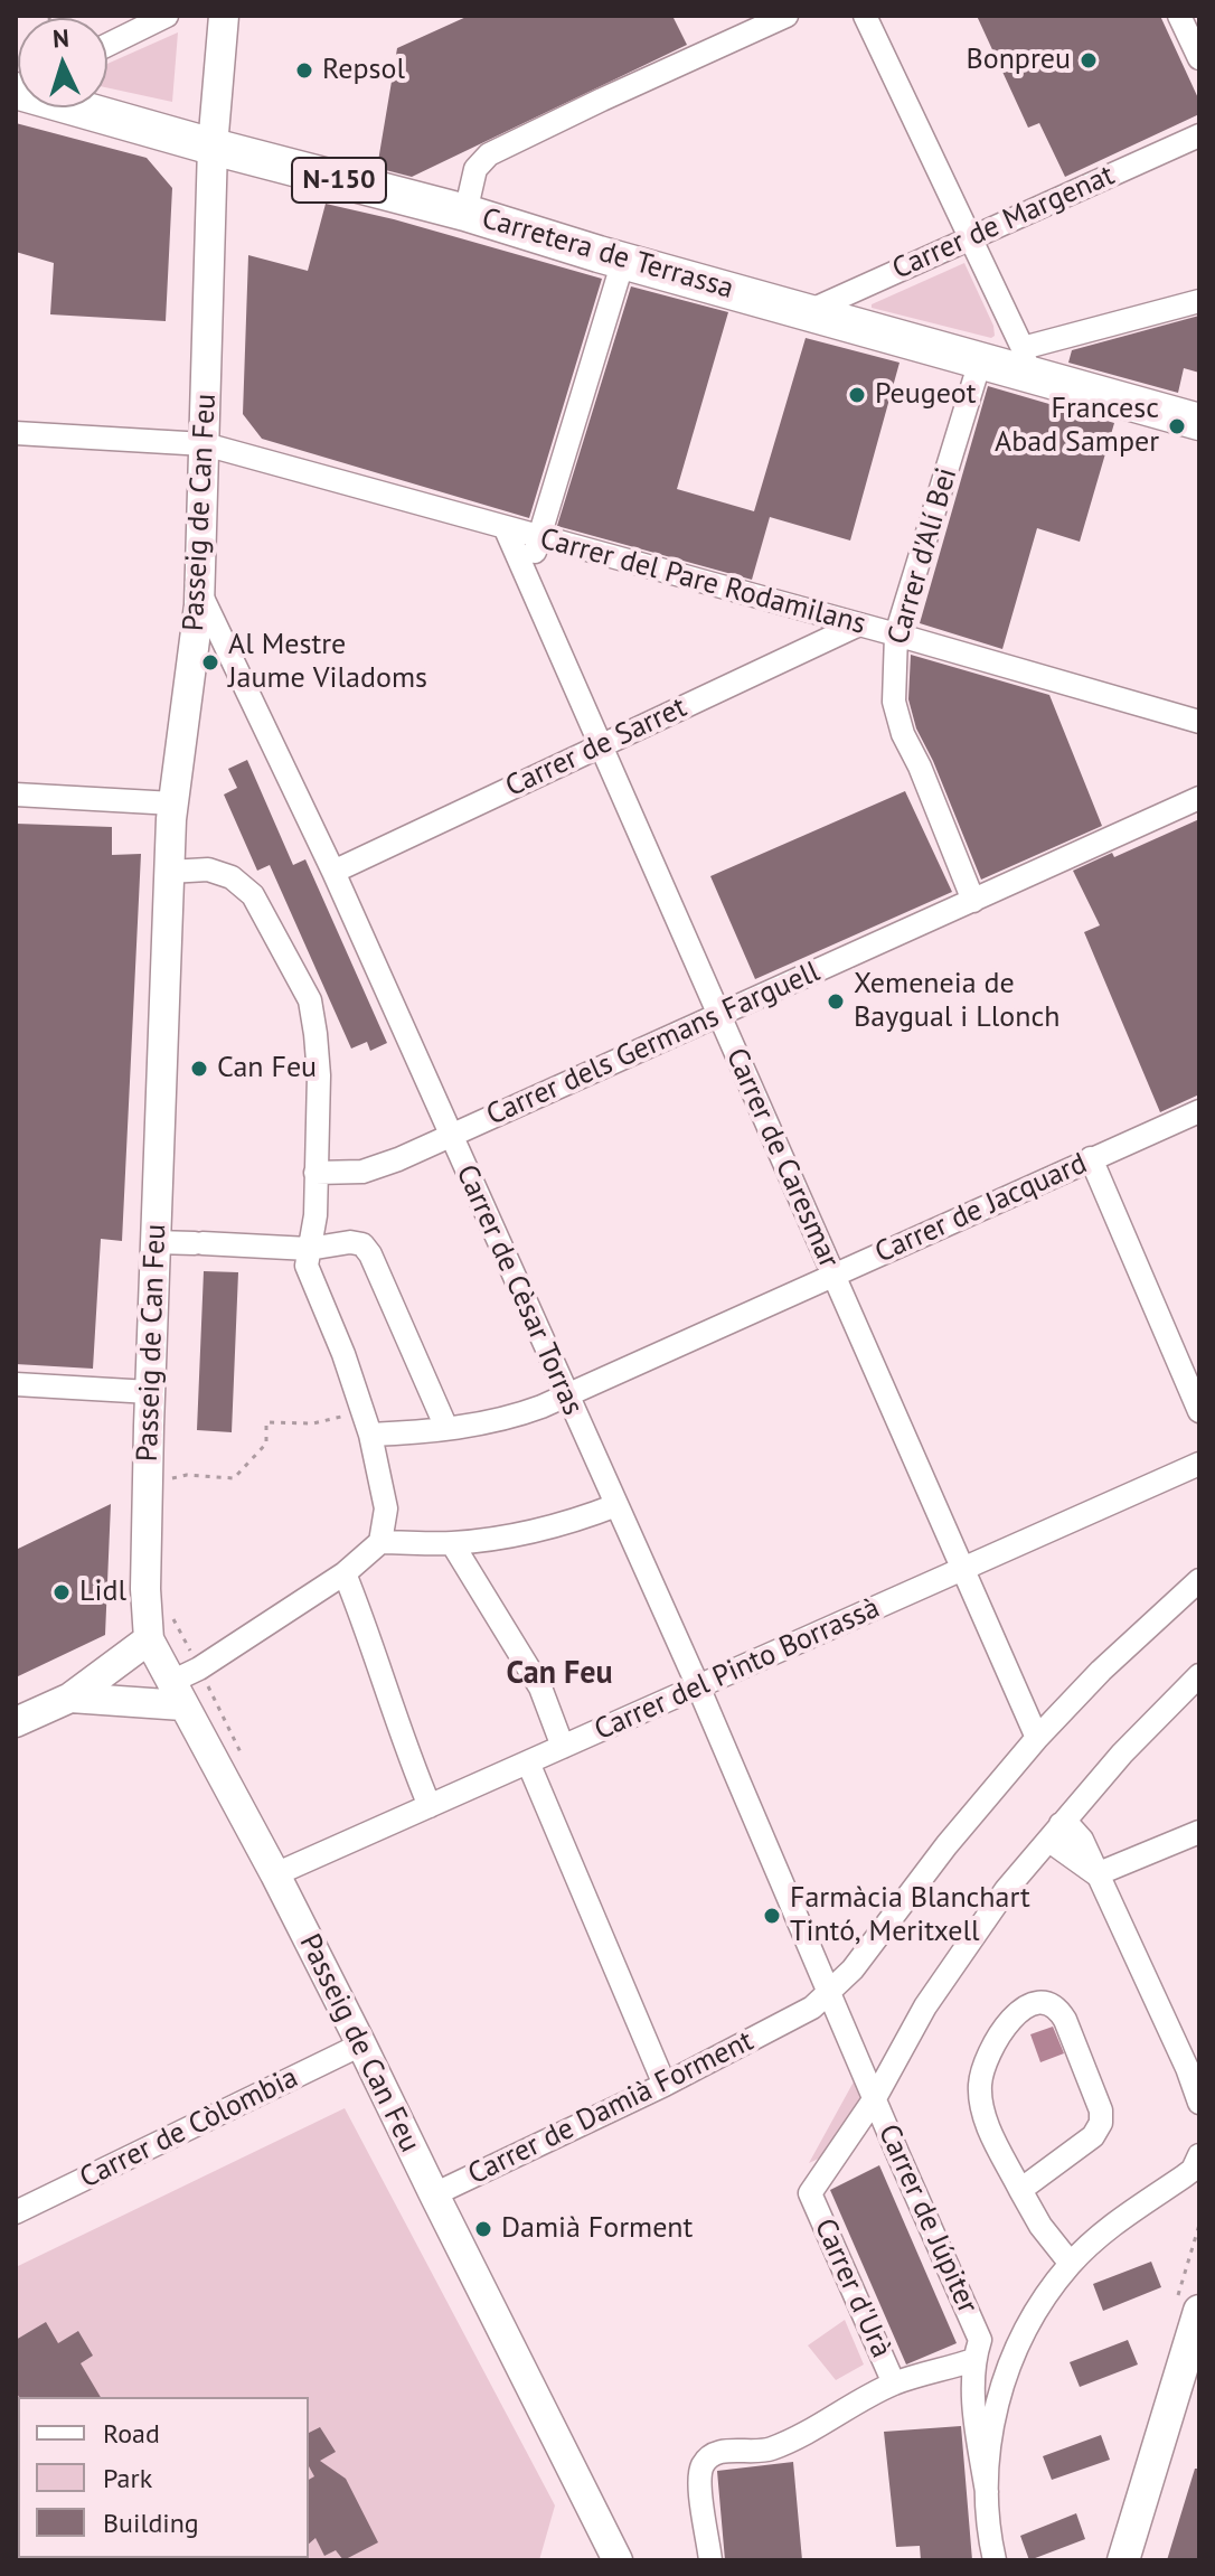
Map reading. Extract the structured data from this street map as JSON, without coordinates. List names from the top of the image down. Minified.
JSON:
{"streets":{"main road":["N-150","Carretera de Terrassa"],"street":["Carrer de Margenat","Passeig de Can Feu","Carrer d'Alí Bei","Carrer del Pare Rodamilans","Carrer de Sarret","Carrer dels Germans Farguell","Carrer de Caresmar","Carrer de Jacquard","Carrer de Cèsar Torras","Carrer del Pinto Borrassà","Carrer de Damià Forment","Carrer de Còlombia","Carrer de Júpiter","Carrer d'Urà"]},"crossings":[["Carrer de Margenat","Carretera de Terrassa"],["Carretera de Terrassa","Passeig de Can Feu"],["Carretera de Terrassa","Carrer d'Alí Bei"],["Passeig de Can Feu","Carrer del Pare Rodamilans"],["Passeig de Can Feu","Carrer de Cèsar Torras"],["Passeig de Can Feu","Carrer del Pinto Borrassà"],["Passeig de Can Feu","Carrer de Damià Forment"],["Passeig de Can Feu","Carrer de Còlombia"],["Carrer d'Alí Bei","Carrer del Pare Rodamilans"],["Carrer d'Alí Bei","Carrer dels Germans Farguell"],["Carrer del Pare Rodamilans","Carrer de Sarret"],["Carrer del Pare Rodamilans","Carrer de Caresmar"],["Carrer de Sarret","Carrer de Caresmar"],["Carrer de Sarret","Carrer de Cèsar Torras"],["Carrer dels Germans Farguell","Carrer de Caresmar"],["Carrer dels Germans Farguell","Carrer de Cèsar Torras"],["Carrer de Caresmar","Carrer de Jacquard"],["Carrer de Caresmar","Carrer del Pinto Borrassà"],["Carrer de Caresmar","Carrer de Damià Forment"],["Carrer de Jacquard","Carrer de Cèsar Torras"],["Carrer de Cèsar Torras","Carrer del Pinto Borrassà"],["Carrer de Cèsar Torras","Carrer de Damià Forment"],["Carrer de Cèsar Torras","Carrer de Júpiter"],["Carrer de Damià Forment","Carrer de Júpiter"],["Carrer de Júpiter","Carrer d'Urà"]],"districts":["Can Feu"],"places":["Bonpreu","Repsol","Peugeot","Francesc Abad Samper","Al Mestre Jaume Viladoms","Xemeneia de Baygual i Llonch","Can Feu","Lidl","Farmàcia Blanchart Tintó, Meritxell","Damià Forment"],"legend":["Road","Park","Building"],"north":"top"}
